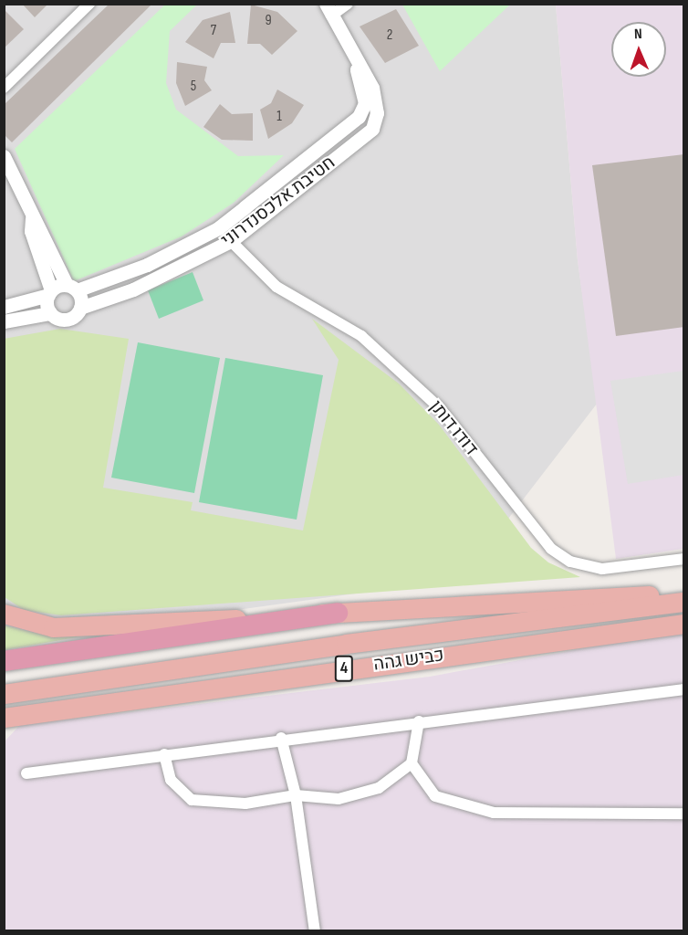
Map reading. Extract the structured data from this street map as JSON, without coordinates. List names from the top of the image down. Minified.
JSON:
{"streets":{"highway":["כביש גהה","4"],"street":["חטיבת אלכסנדרוני","דודו דותן"]},"crossings":[["חטיבת אלכסנדרוני","דודו דותן"]],"house_numbers":["9","7","2","5","1"],"north":"top"}
